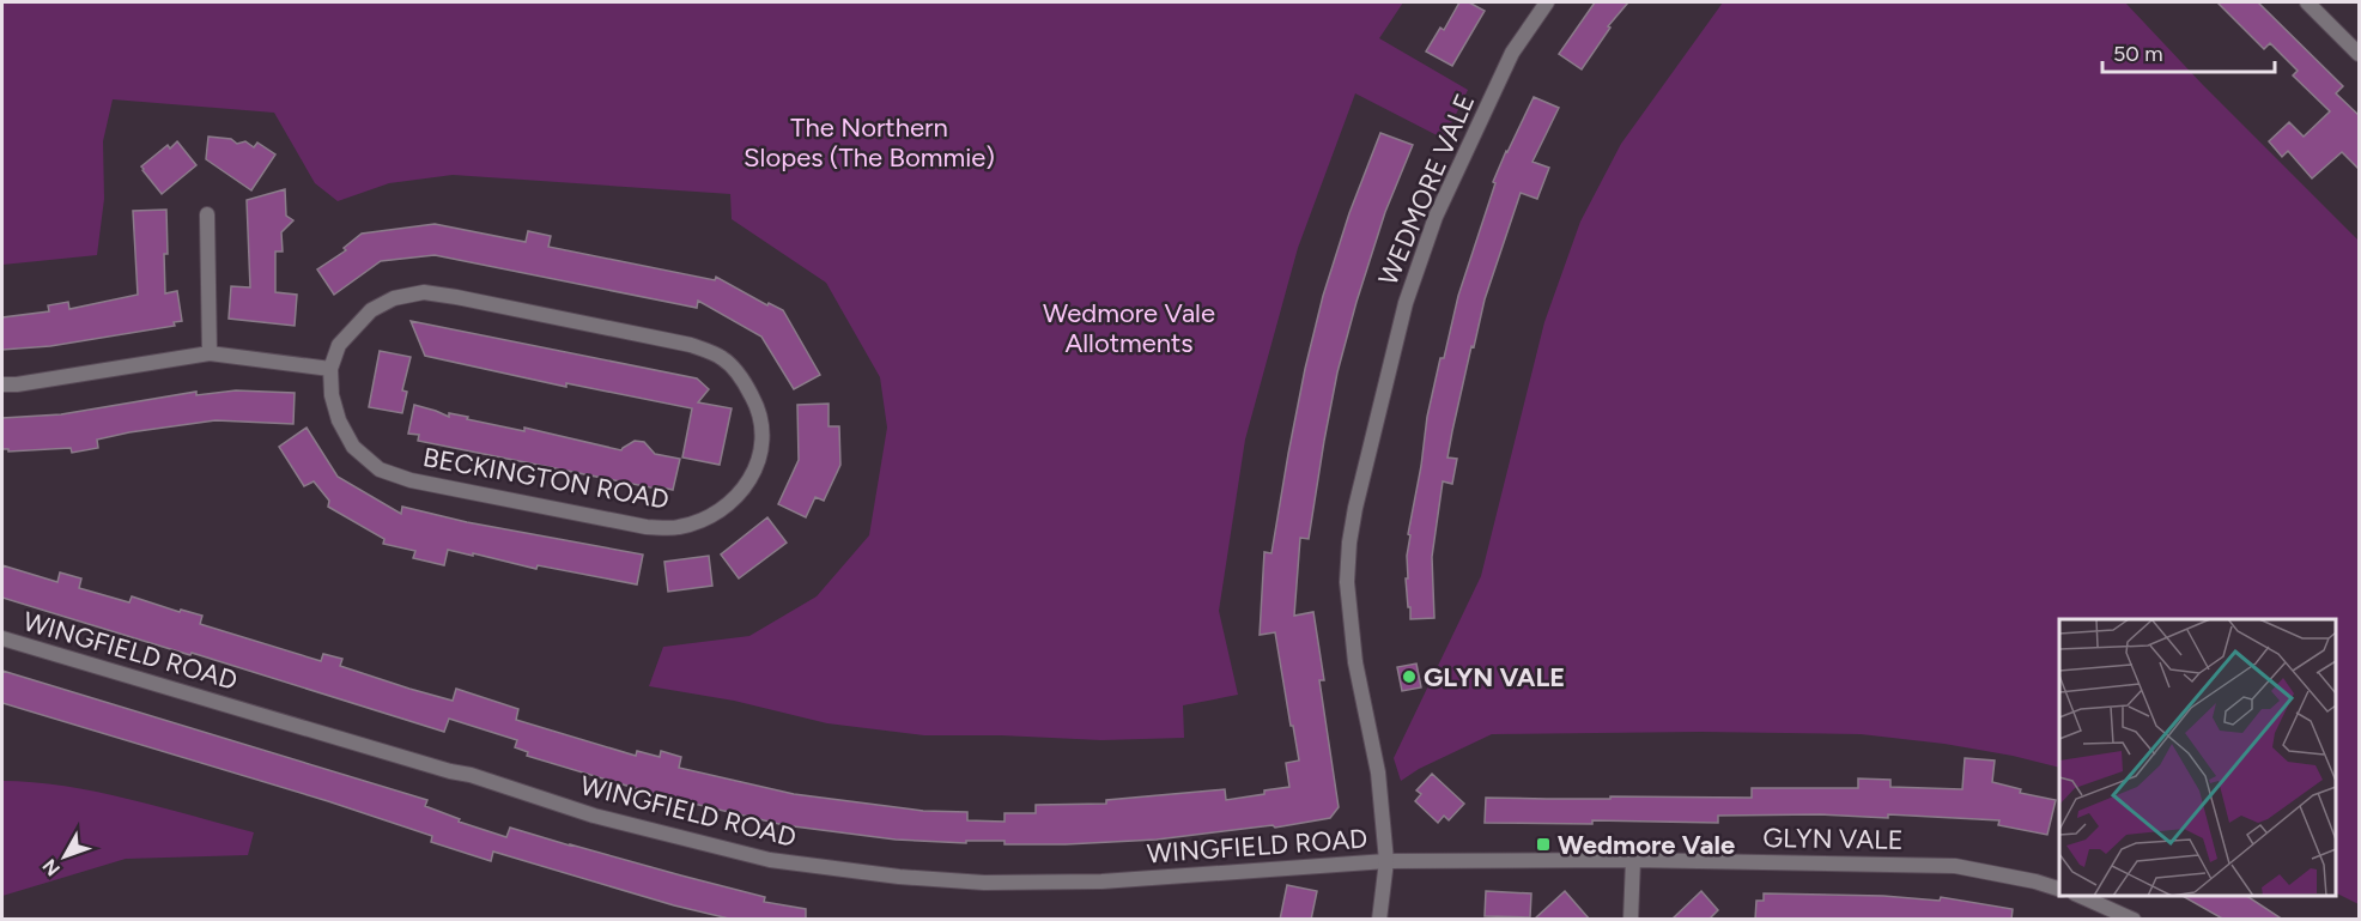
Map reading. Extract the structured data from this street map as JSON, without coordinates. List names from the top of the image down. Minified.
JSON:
{"streets":{"street":["WEDMORE VALE","BECKINGTON ROAD","WINGFIELD ROAD","GLYN VALE"]},"crossings":[["WEDMORE VALE","WINGFIELD ROAD"],["WEDMORE VALE","GLYN VALE"],["WINGFIELD ROAD","GLYN VALE"]],"parks":["The Northern Slopes (The Bommie)","Wedmore Vale Allotments"],"places":{"other":["GLYN VALE"],"transit":["Wedmore Vale"]},"scale_bar":"50 m","north":"bottom left"}
